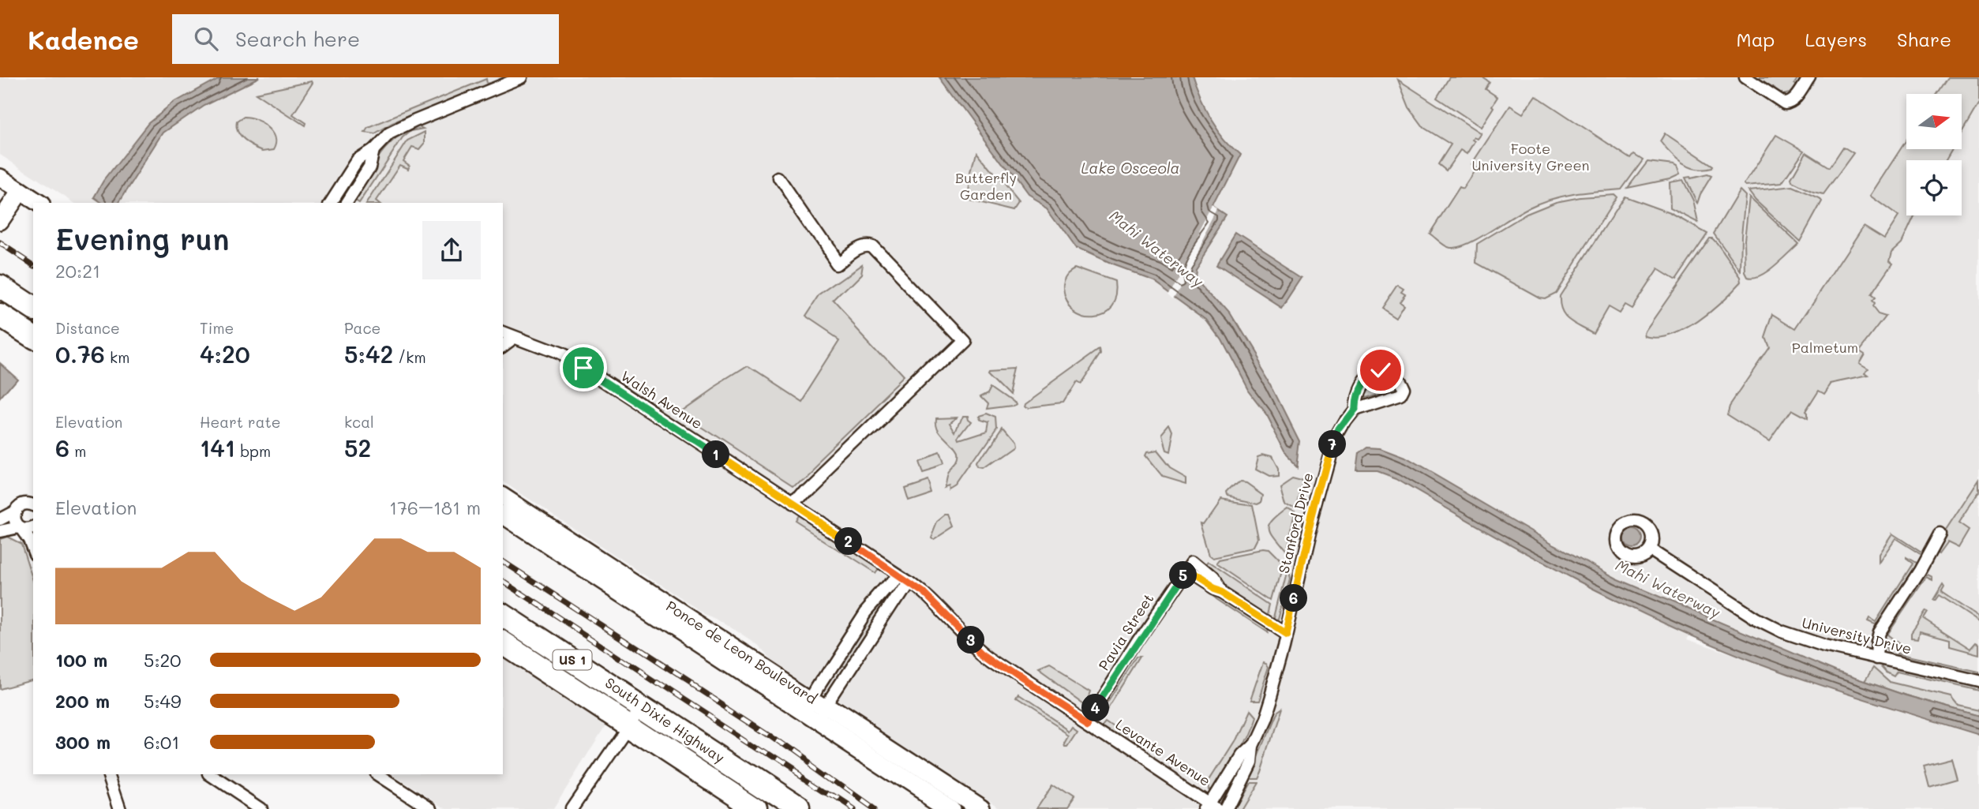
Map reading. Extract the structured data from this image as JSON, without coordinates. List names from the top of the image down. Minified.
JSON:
{"streets":{"highway":["US 1","South Dixie Highway"],"street":["Walsh Avenue","Stanford Drive","Pavia Street","University Drive","Ponce de Leon Boulevard","Levante Avenue"]},"crossings":[["Walsh Avenue","Levante Avenue"],["Stanford Drive","Levante Avenue"],["Pavia Street","Levante Avenue"]],"water":["Lake Osceola","Mahi Waterway"],"parks":["Foote University Green","Butterfly Garden","Palmetum"],"north":"right","page":{"header":"Kadence","search":"Search here","nav":["Map","Layers","Share"],"heading":["Evening run","20:21"],"stats":[["Distance","0.76 km"],["Time","4:20"],["Pace","5:42 /km"],["Elevation","6 m"],["Heart rate","141 bpm"],["kcal","52"]],"pins":["7","1","2","5","6","3","4"],"chart":["Elevation","176–181 m"],"list":[{"name":"100 m","note":"5:20"},{"name":"200 m","note":"5:49"},{"name":"300 m","note":"6:01"}]}}
